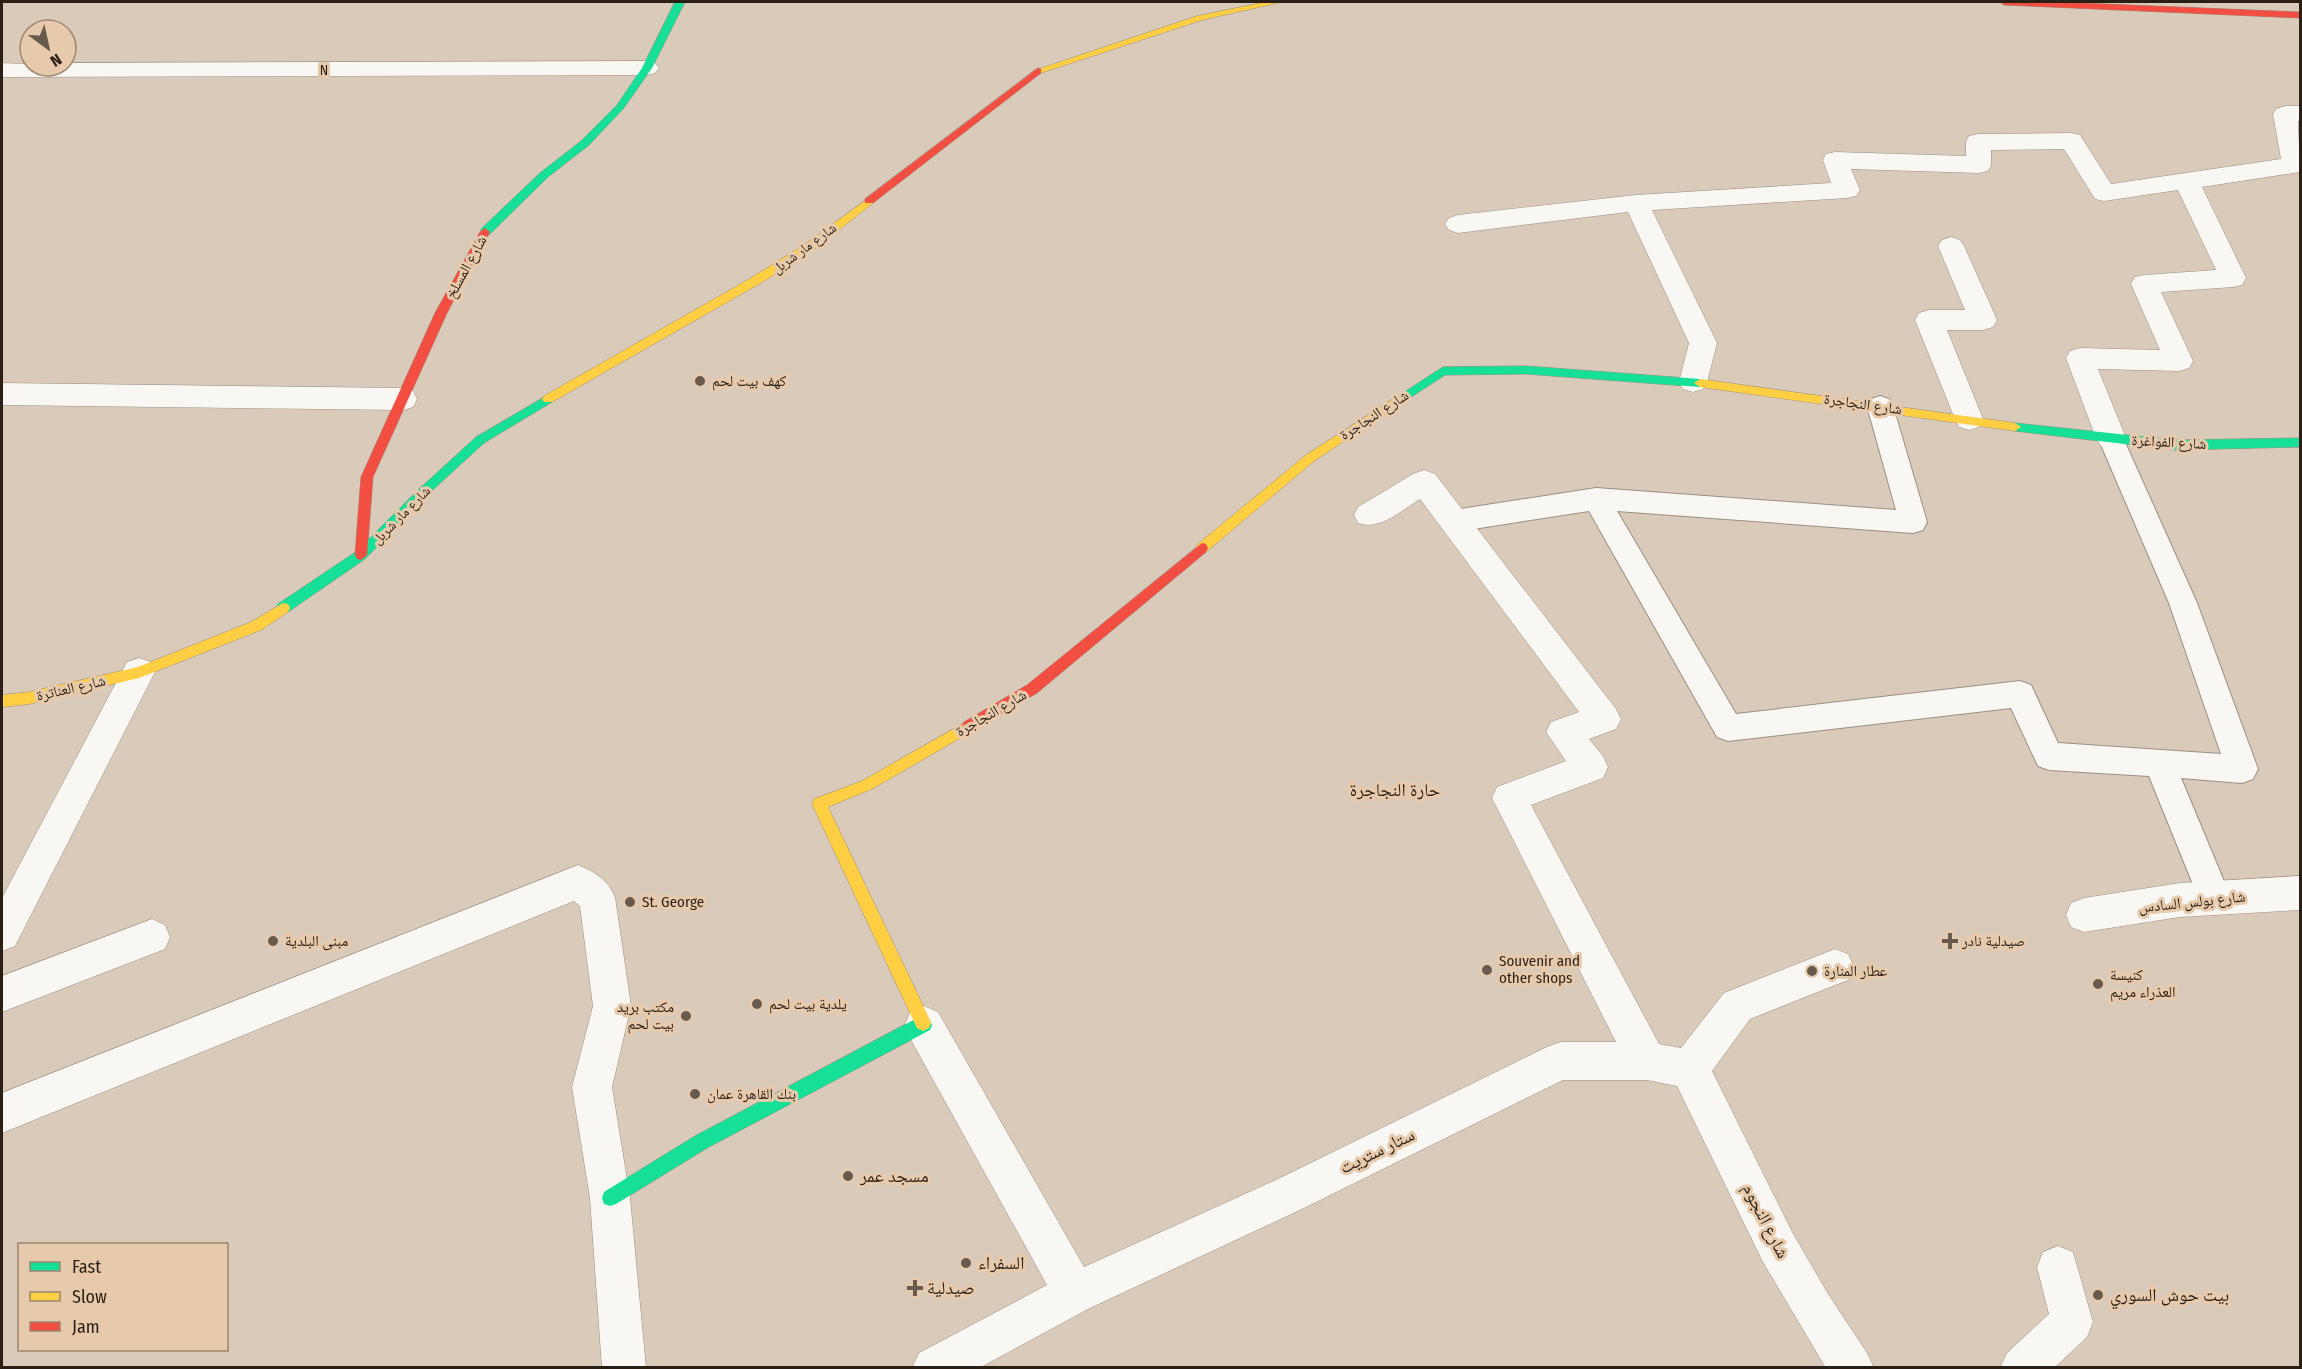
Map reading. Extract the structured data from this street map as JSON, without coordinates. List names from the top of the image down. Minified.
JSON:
{"streets":{"street":["N","شارع مار شربل","شارع المسلخ","شارع النجاجرة","شارع الفواغرة","شارع العناترة","شارع بولس السادس","ستار ستريت","شارع النجوم"]},"crossings":[["N","شارع المسلخ"],["شارع مار شربل","شارع المسلخ"],["شارع مار شربل","شارع العناترة"],["شارع النجاجرة","شارع الفواغرة"],["ستار ستريت","شارع النجوم"]],"districts":["حارة النجاجرة"],"places":{"other":["كهف بيت لحم","St. George","مبنى البلدية","Souvenir and other shops","عطار المنارة","كنيسة العذراء مريم","يلدية بيت لحم","مكتب بريد بيت لحم","بنك القاهرة عمان","مسجد عمر","السفراء","بيت حوش السوري"],"health":["صيدلية نادر","صيدلية"]},"legend":["Fast","Slow","Jam"],"north":"bottom right"}
